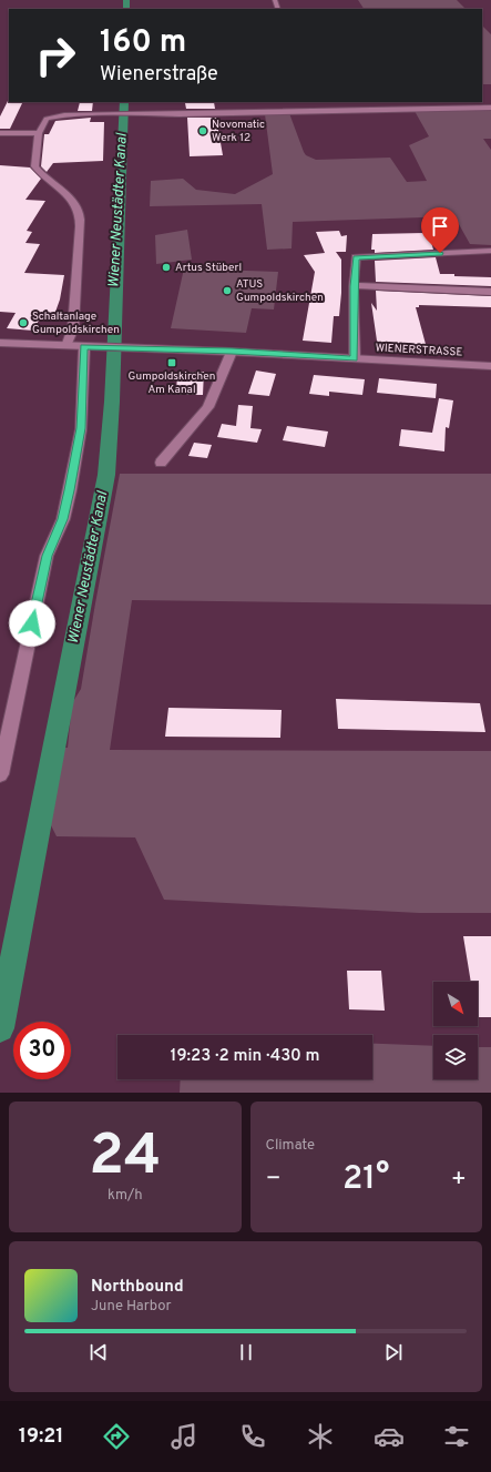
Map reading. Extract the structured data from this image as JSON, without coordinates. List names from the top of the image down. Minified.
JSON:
{"streets":{"street":["WIENERSTRASSE"]},"water":["Wiener Neustädter Kanal"],"places":{"other":["Novomatic Werk 12","Artus Stüberl","ATUS Gumpoldskirchen","Schaltanlage Gumpoldskirchen"],"transit":["Gumpoldskirchen Am Kanal"]},"north":"bottom right","page":{"turn":["160 m","Wienerstraße"],"limit":"30","trip":"19:23 · 2 min · 430 m","tile":[["24","km/h"],"Climate"],"heat":["−","21°","+"],"song":["Northbound","June Harbor"],"tabs":"19:21"}}
